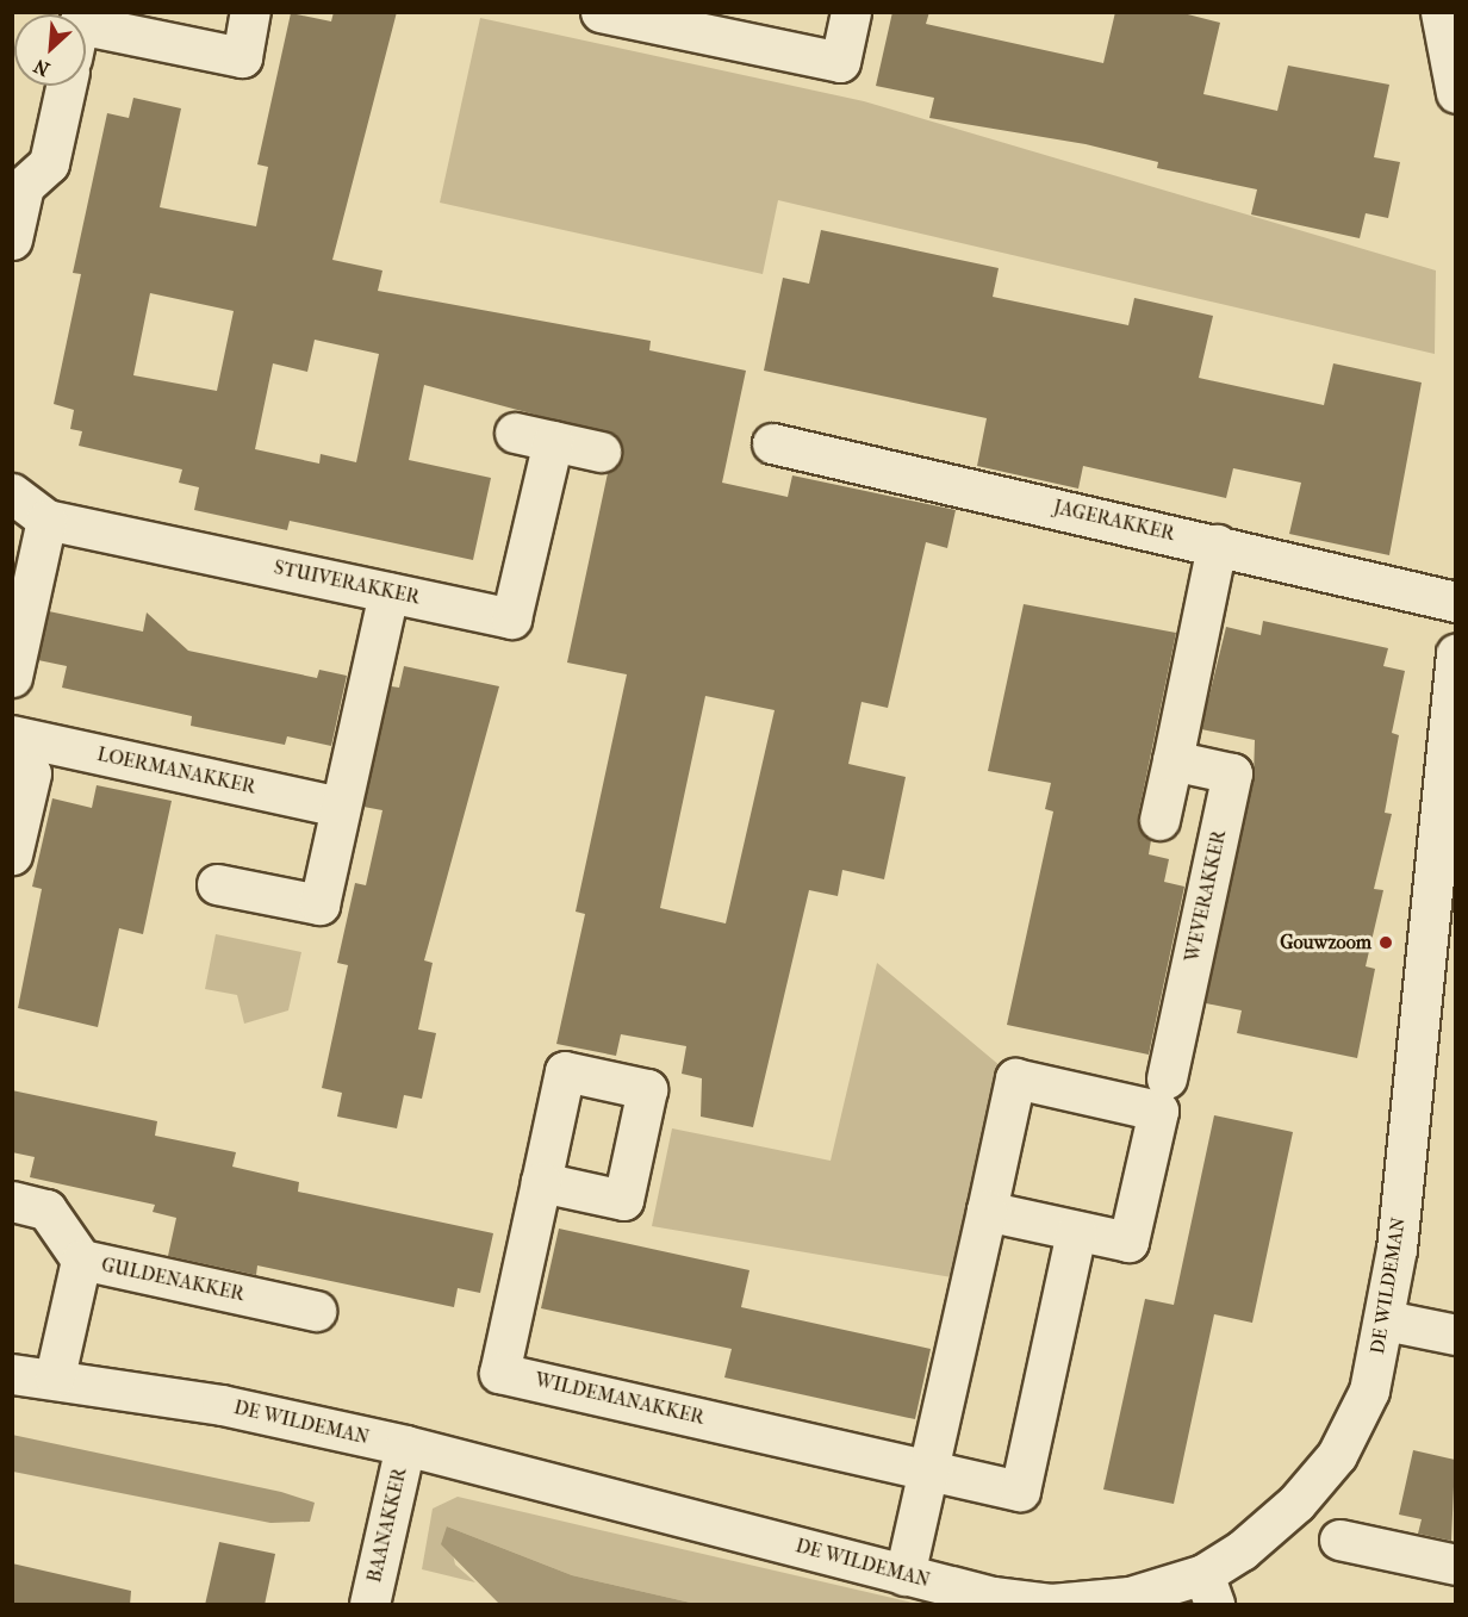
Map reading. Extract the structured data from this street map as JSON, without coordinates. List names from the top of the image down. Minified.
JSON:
{"streets":{"street":["JAGERAKKER","STUIVERAKKER","LOERMANAKKER","WEVERAKKER","GULDENAKKER","DE WILDEMAN","WILDEMANAKKER","BAANAKKER"]},"crossings":[["DE WILDEMAN","BAANAKKER"]],"places":["Gouwzoom"],"north":"bottom left"}
